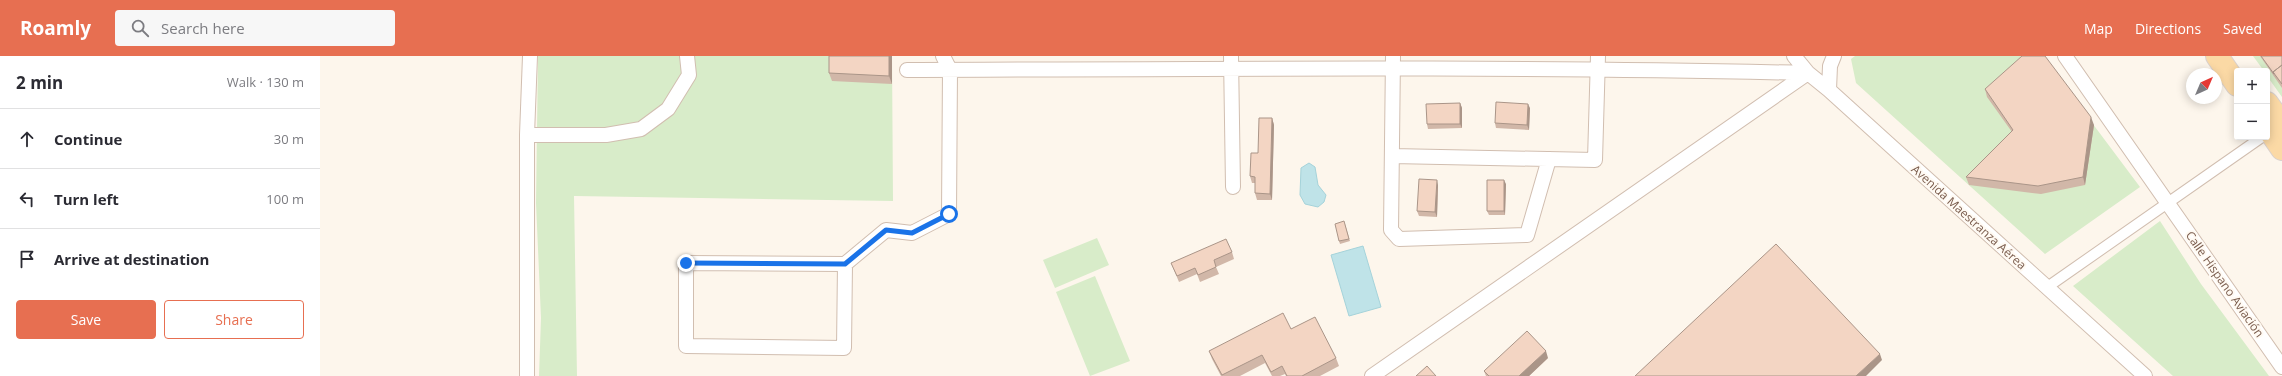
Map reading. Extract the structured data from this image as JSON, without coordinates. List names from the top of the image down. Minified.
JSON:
{"streets":{"street":["Avenida Maestranza Aérea","Calle Hispano Aviación"]},"north":"top right","page":{"header":"Roamly","search":"Search here","nav":["Map","Directions","Saved"],"heading":["2 min","Walk · 130 m"],"map_buttons":["+","−"],"list":[["Continue","30 m"],["Turn left","100 m"],"Arrive at destination"],"buttons":["Save","Share"]}}
